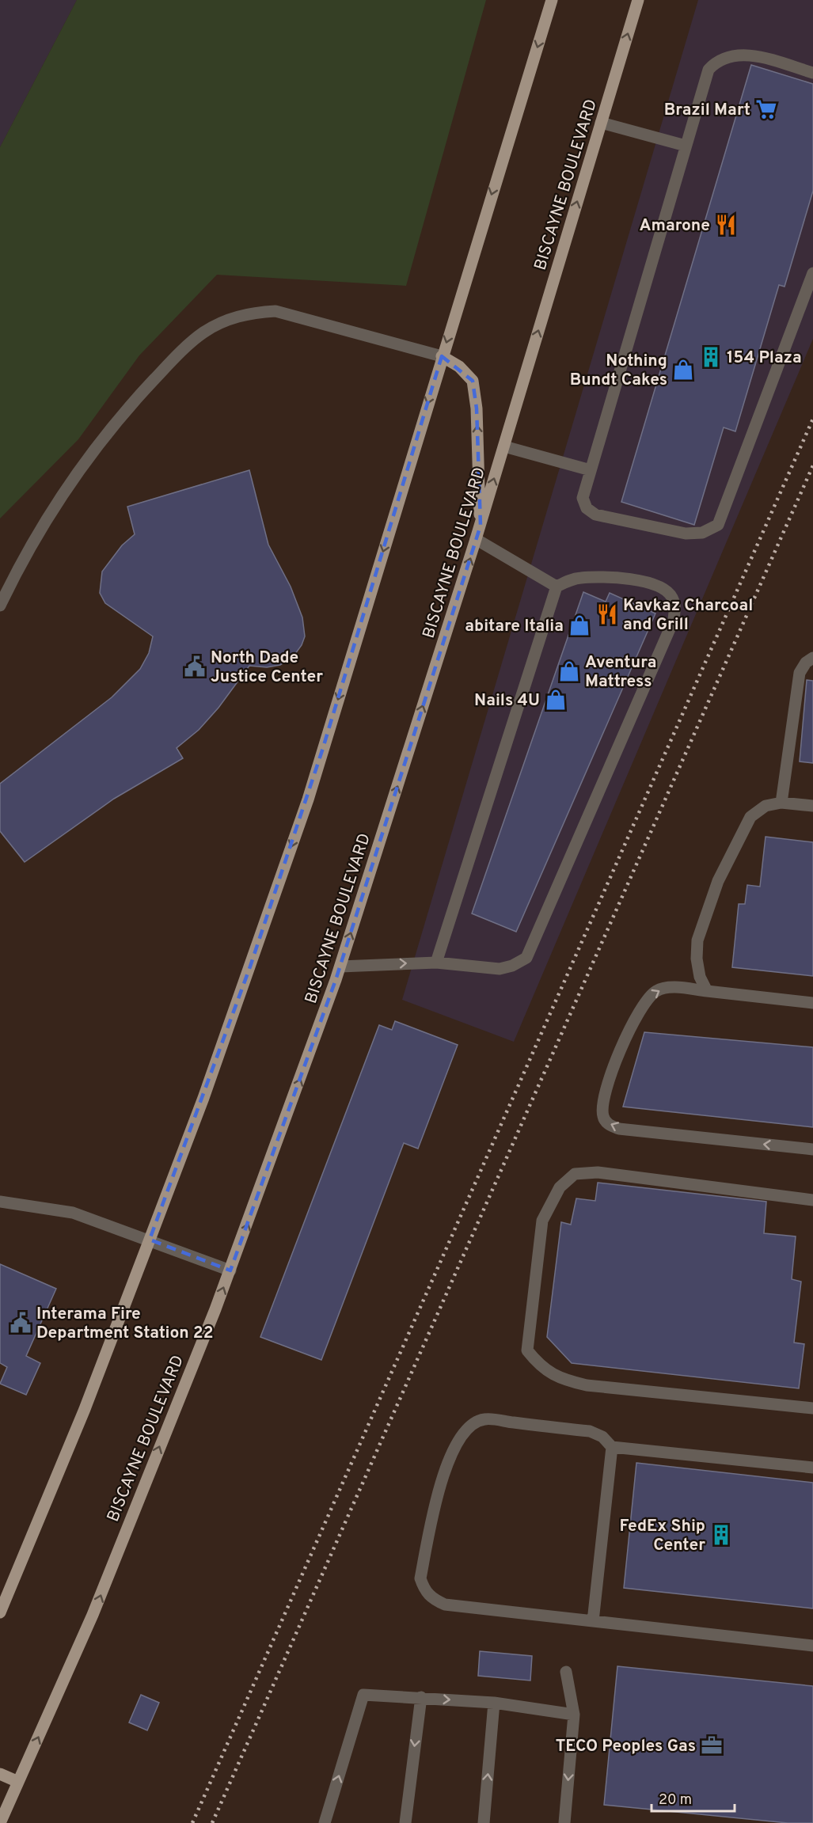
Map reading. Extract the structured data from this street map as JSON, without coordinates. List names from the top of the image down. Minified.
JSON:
{"streets":{"main road":["BISCAYNE BOULEVARD"]},"places":{"supermarket":["Brazil Mart"],"restaurant":["Amarone","Kavkaz Charcoal and Grill"],"building":["154 Plaza","FedEx Ship Center"],"shop":["Nothing Bundt Cakes","abitare Italia","Aventura Mattress","Nails 4U"],"public building":["North Dade Justice Center","Interama Fire Department Station 22"],"office":["TECO Peoples Gas"]},"scale_bar":"20 m"}
